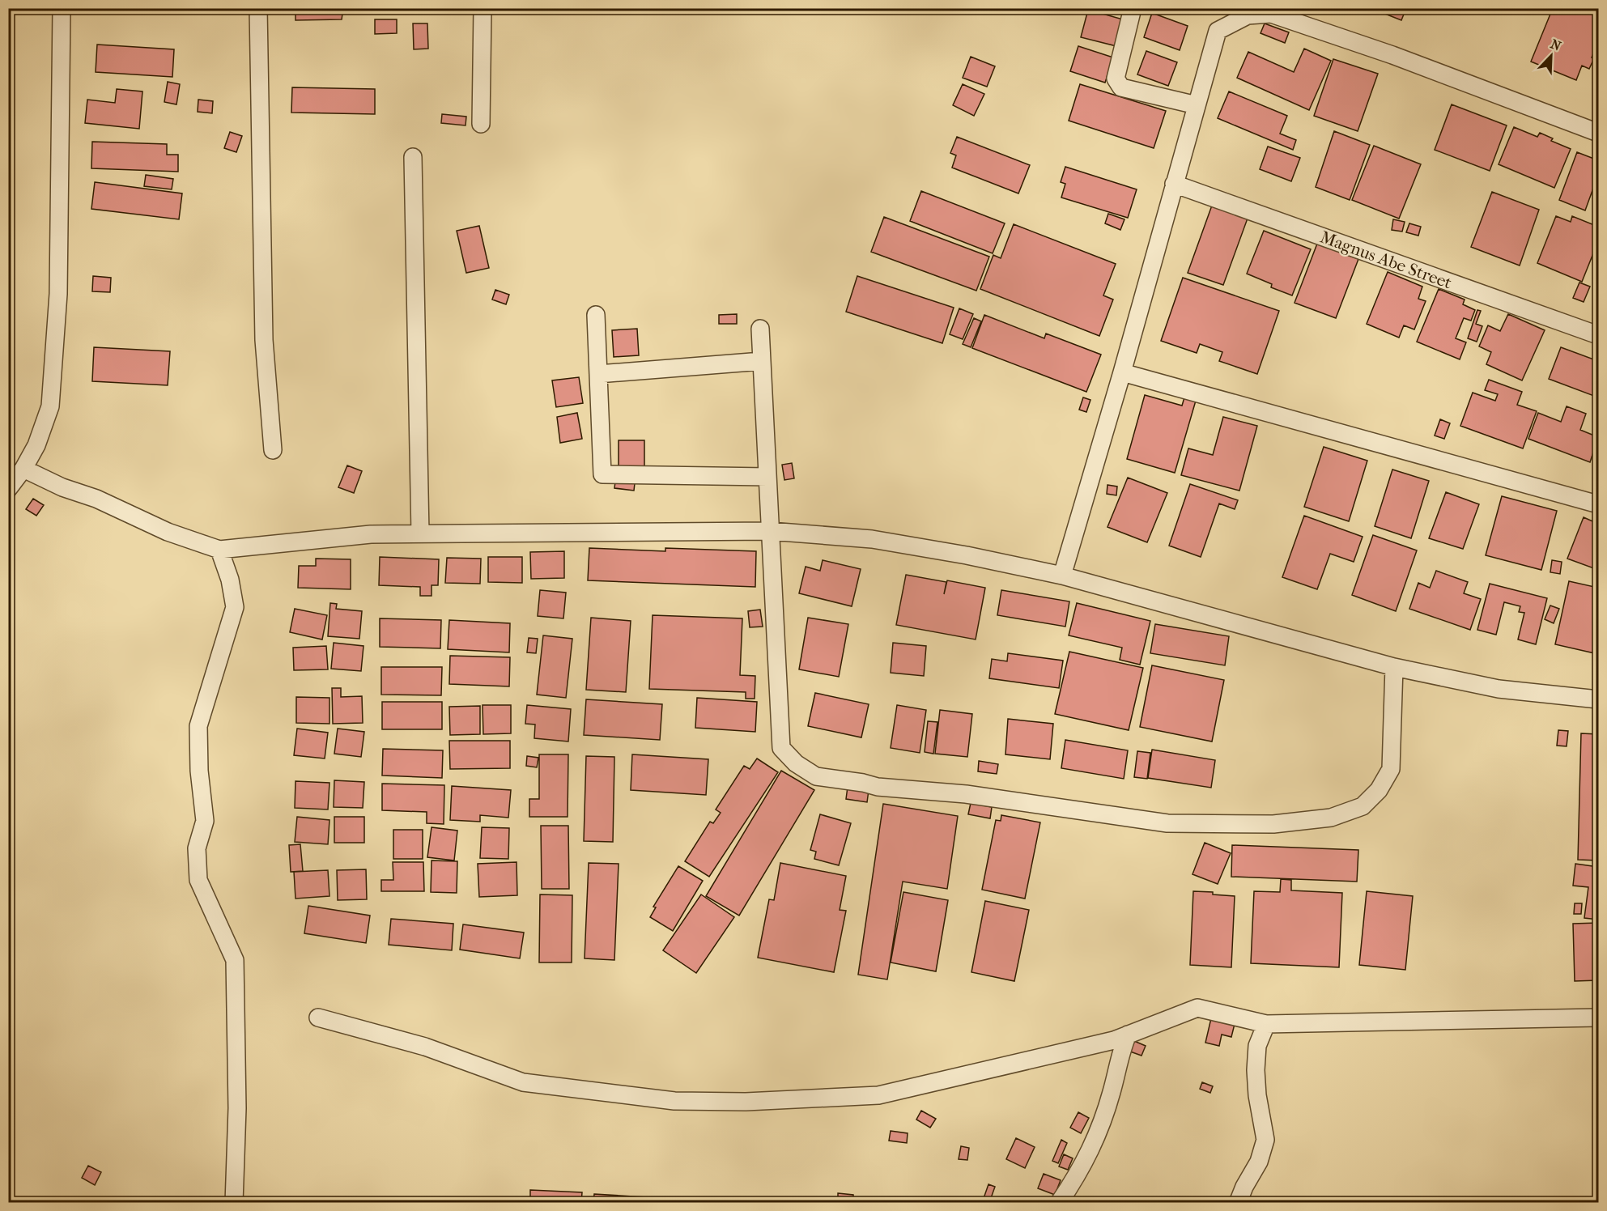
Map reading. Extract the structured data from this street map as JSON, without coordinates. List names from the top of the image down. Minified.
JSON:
{"streets":{"street":["Magnus Abe Street"]},"north":"top right"}
